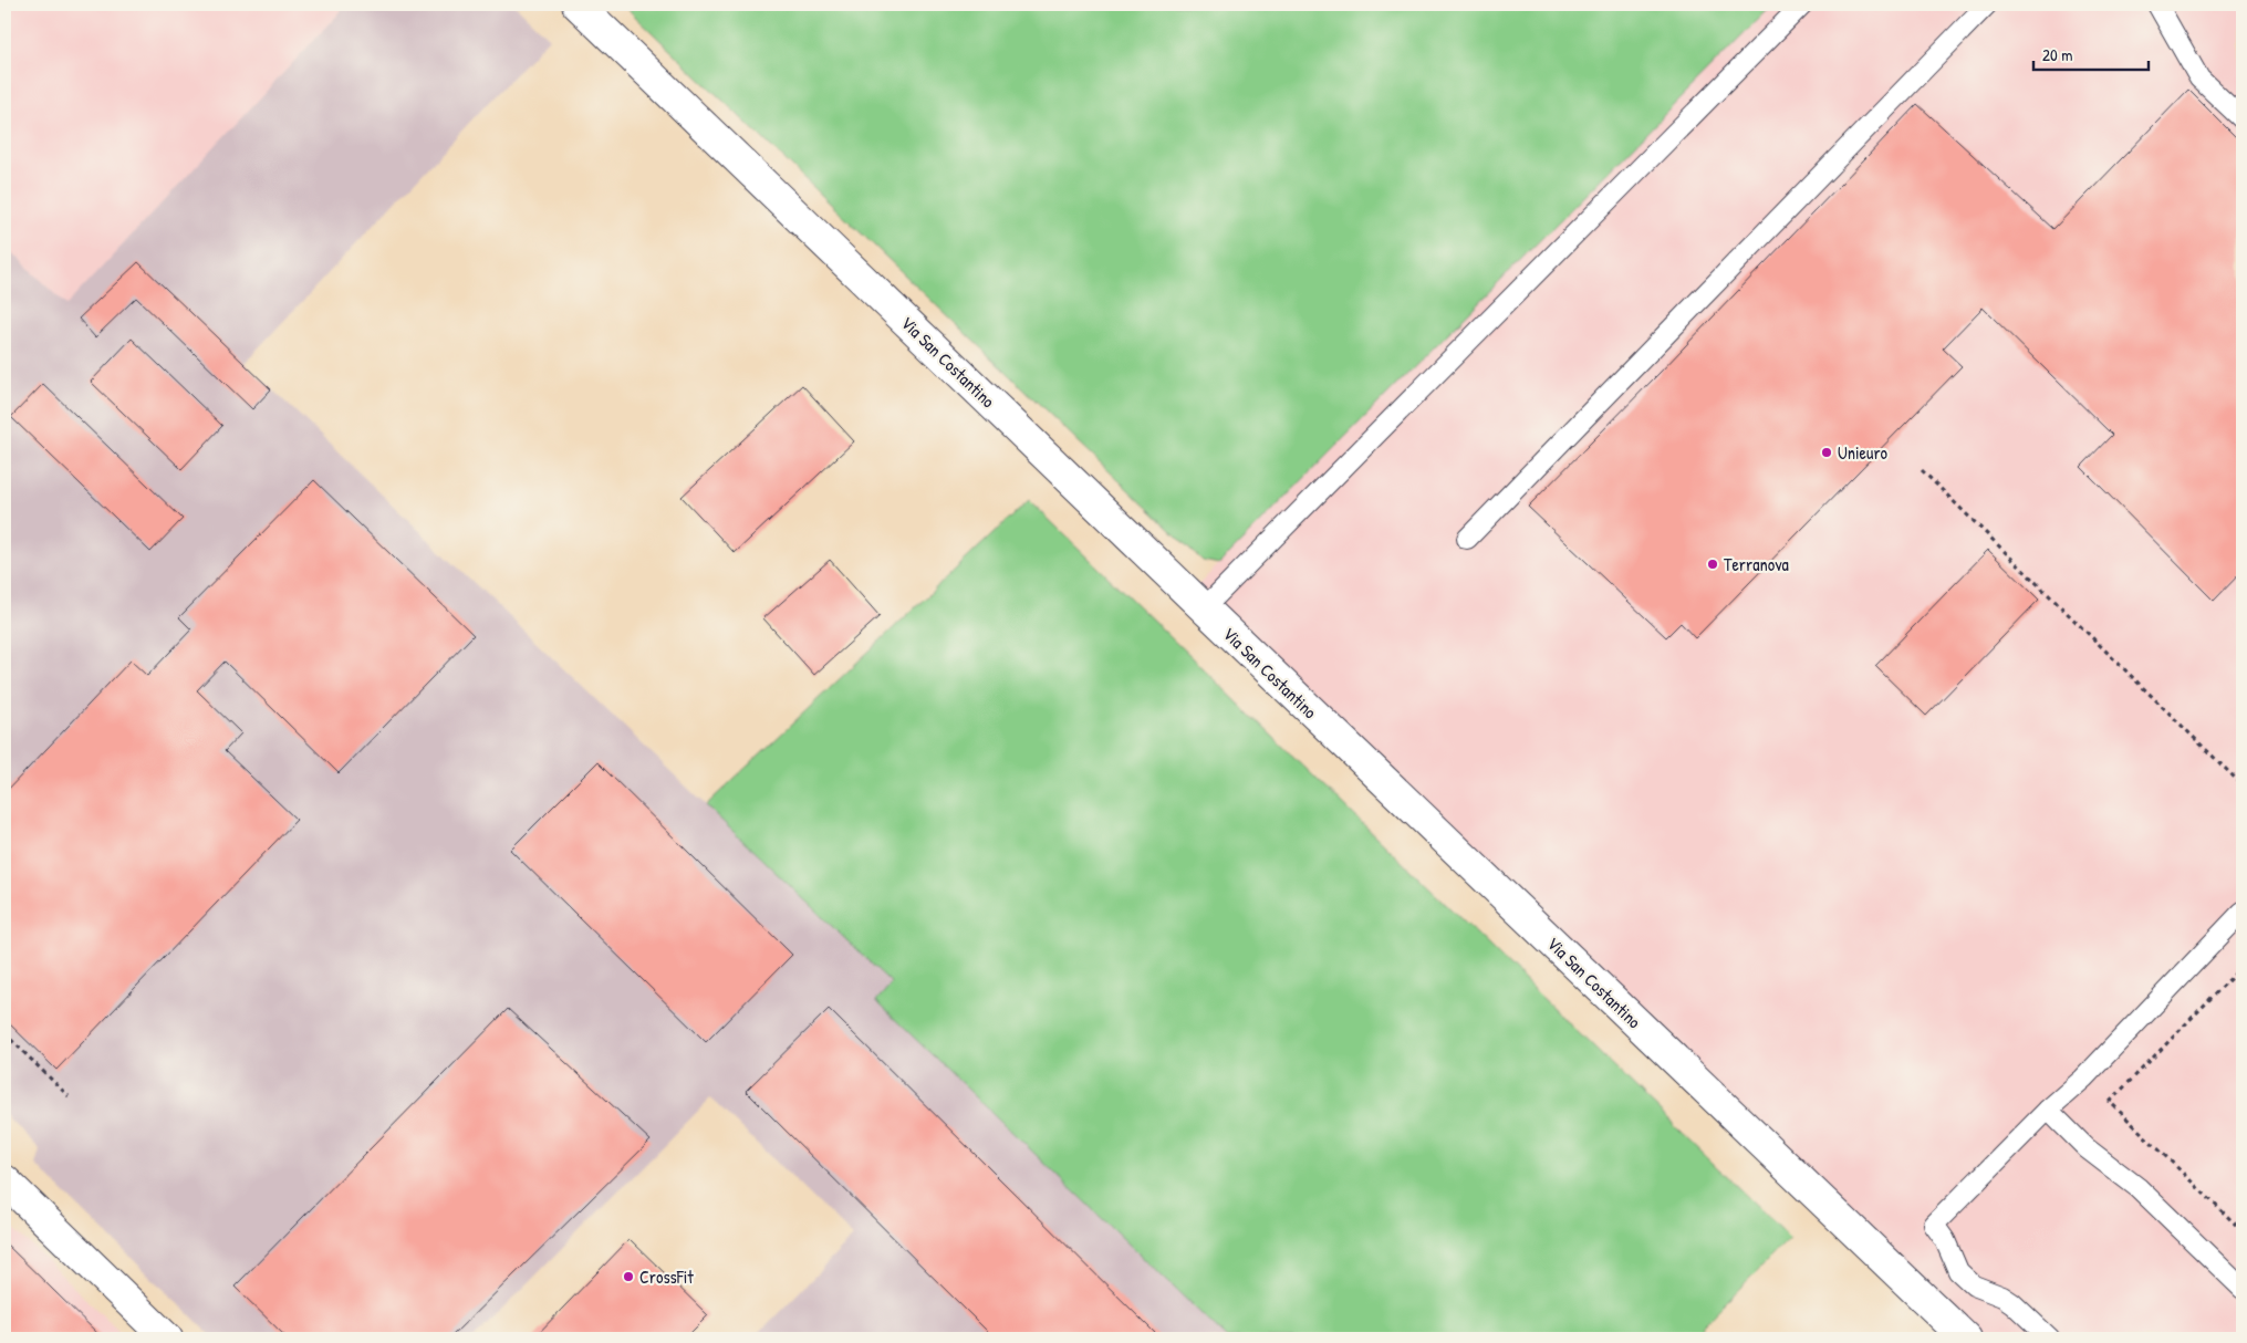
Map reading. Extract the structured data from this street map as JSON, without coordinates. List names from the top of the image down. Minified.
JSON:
{"streets":{"street":["Via San Costantino"]},"places":["Unieuro","Terranova","CrossFit"],"scale_bar":"20 m"}
